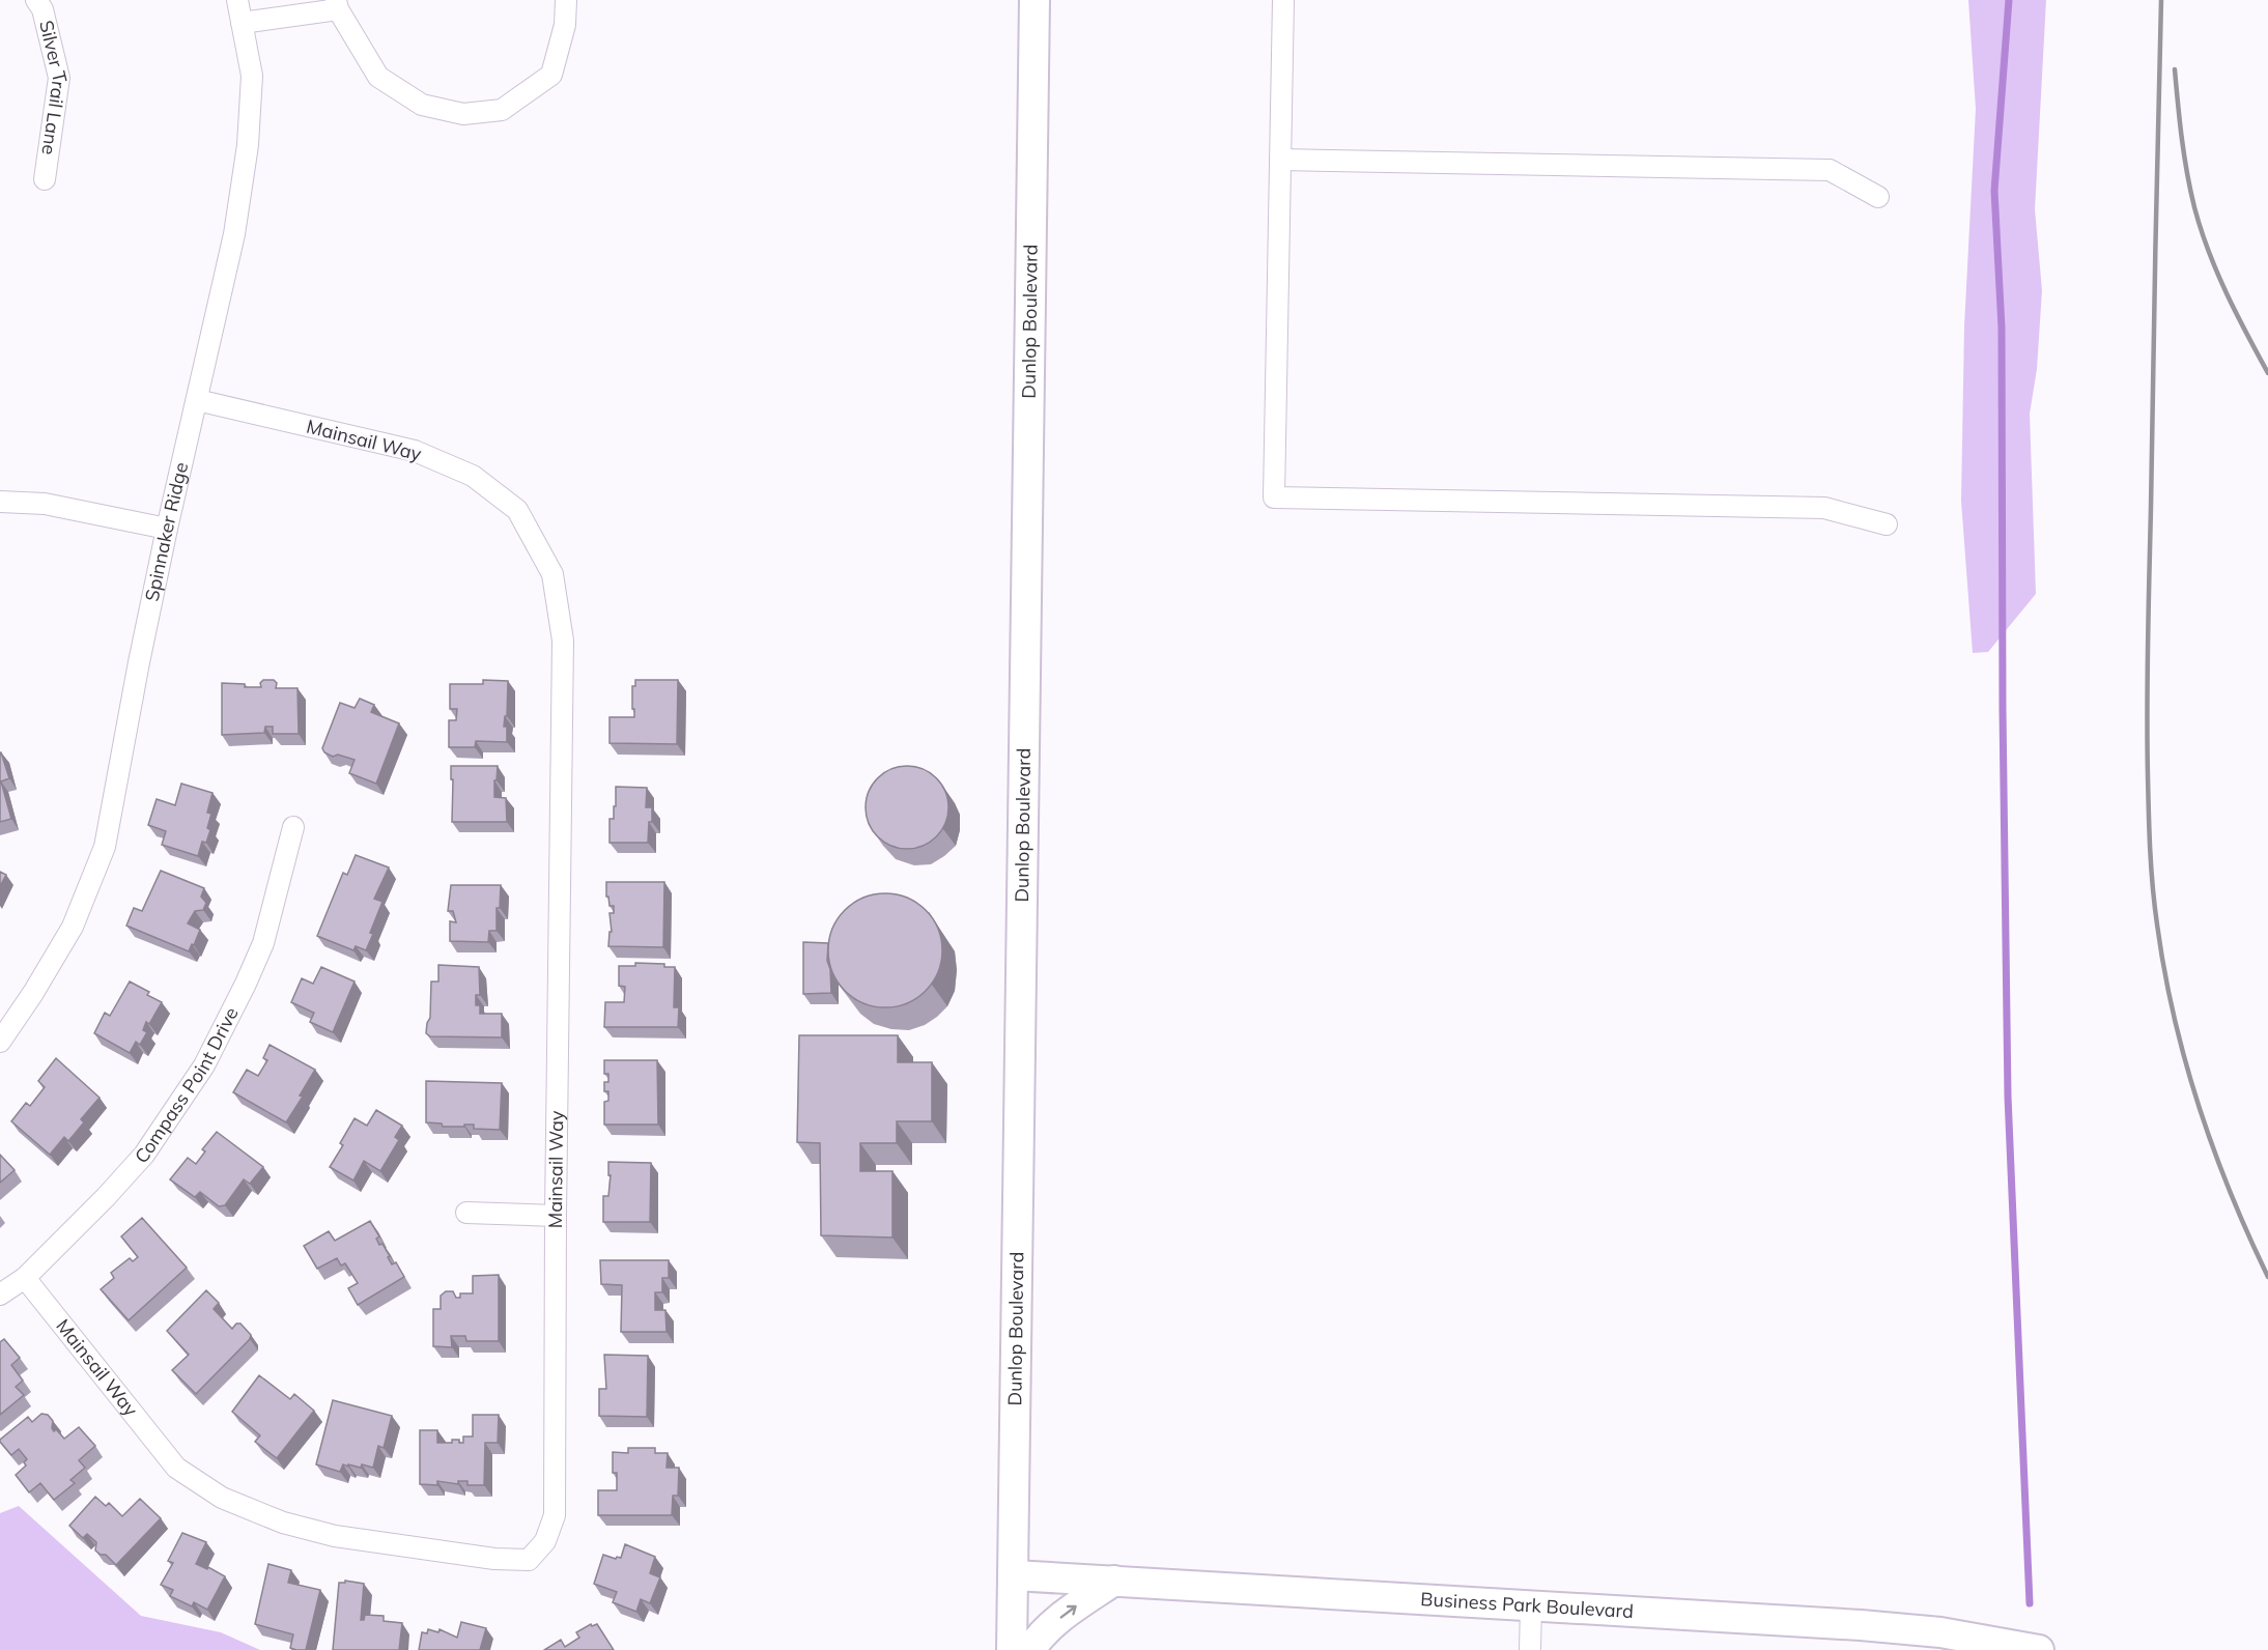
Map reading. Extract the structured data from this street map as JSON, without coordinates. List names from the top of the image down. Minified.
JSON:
{"streets":{"street":["Silver Trail Lane","Dunlop Boulevard","Mainsail Way","Spinnaker Ridge","Compass Point Drive","Business Park Boulevard"]},"crossings":[["Dunlop Boulevard","Business Park Boulevard"],["Mainsail Way","Spinnaker Ridge"],["Mainsail Way","Compass Point Drive"]]}
